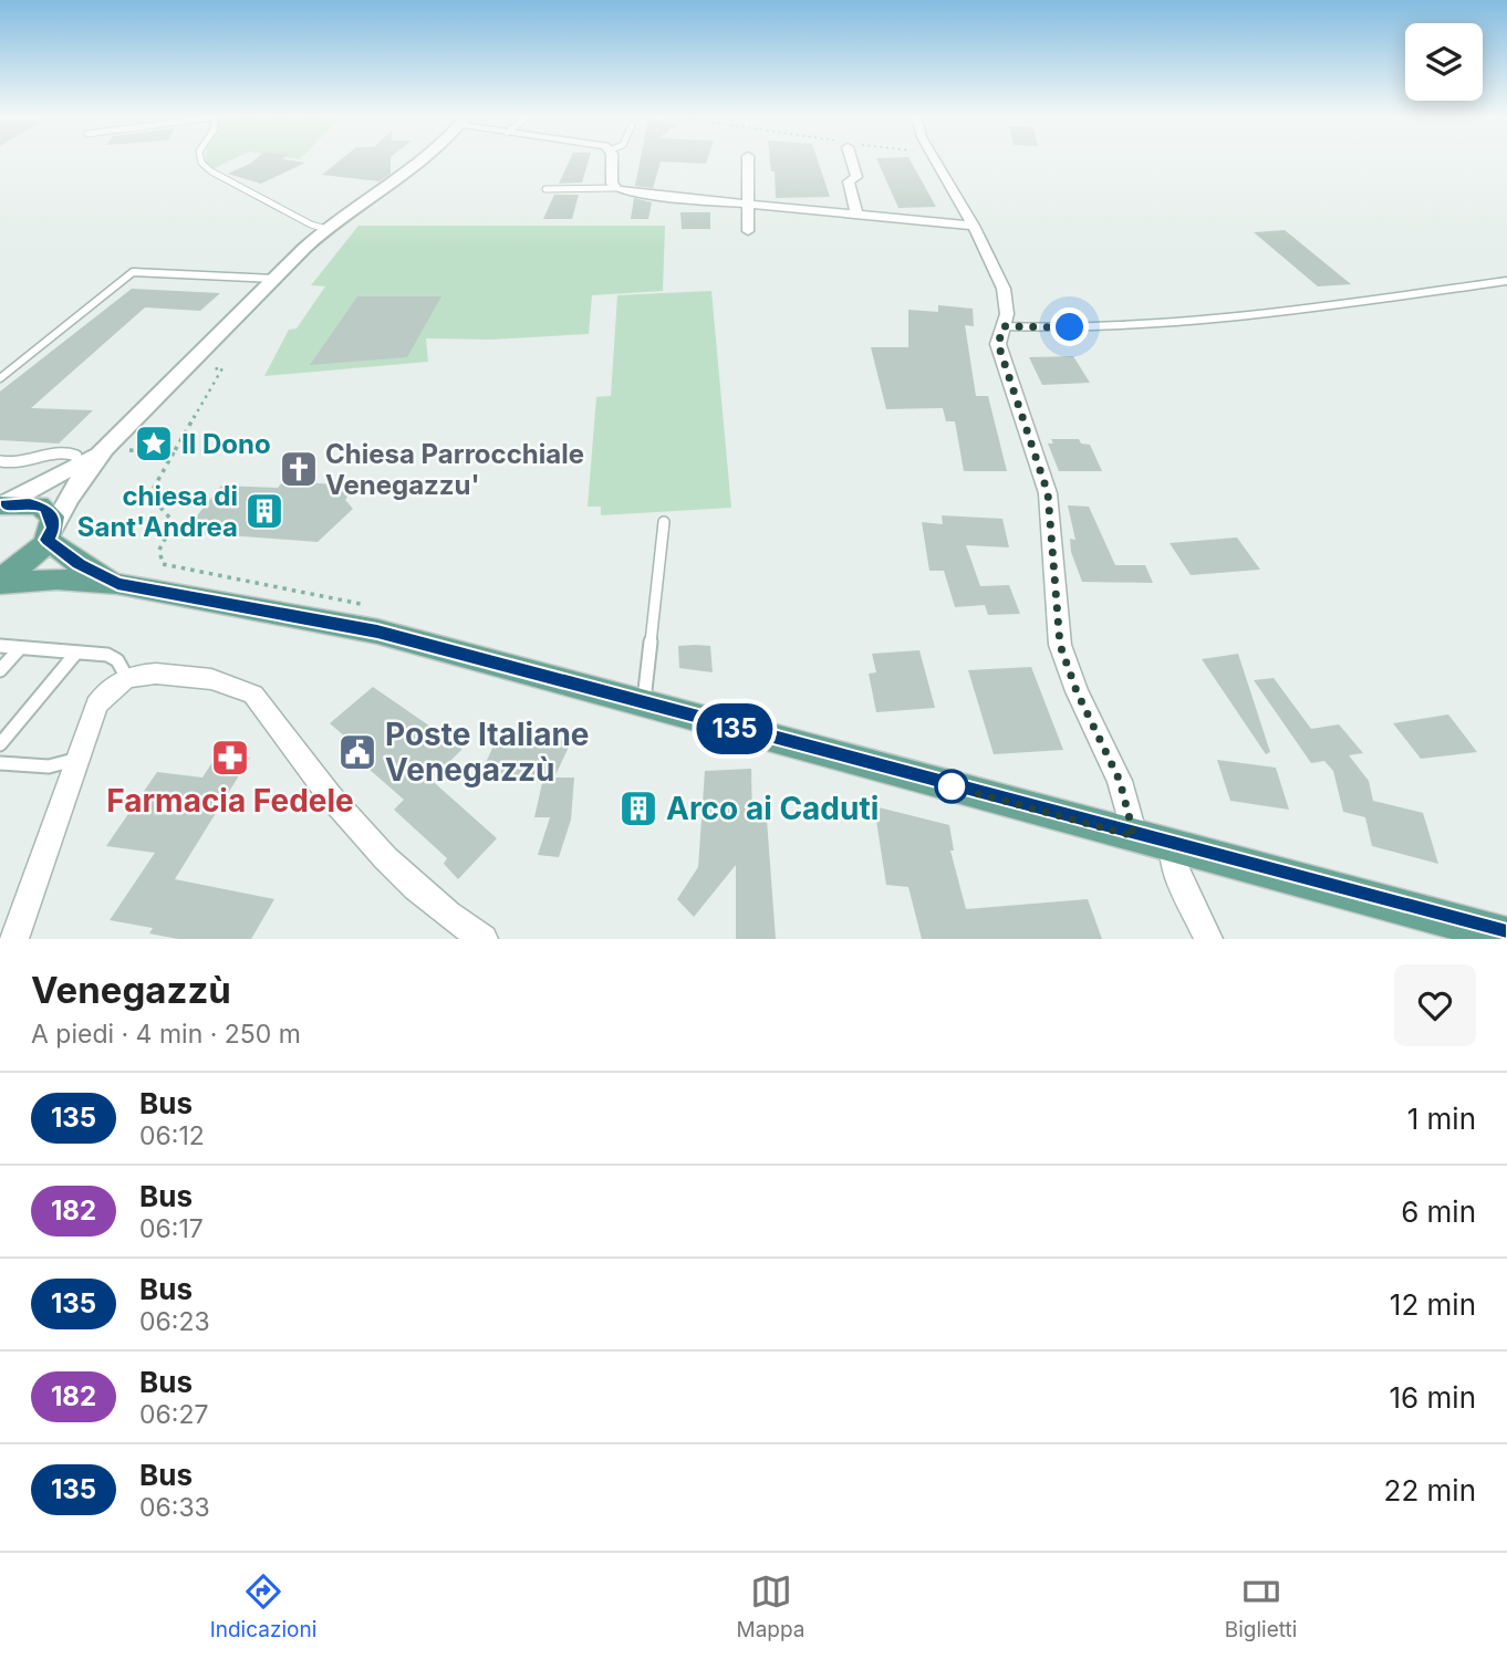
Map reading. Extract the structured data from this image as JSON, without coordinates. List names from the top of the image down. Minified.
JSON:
{"places":{"place":["Il Dono"],"church":["Chiesa Parrocchiale Venegazzu'"],"building":["chiesa di Sant'Andrea","Arco ai Caduti"],"public building":["Poste Italiane Venegazzù"],"pharmacy":["Farmacia Fedele"]},"lines":["bus line 135"],"page":{"on_map":"135","heading":["Venegazzù","A piedi · 4 min · 250 m"],"list":[{"mark":"135","name":"Bus","note":"06:12","value":"1 min"},{"mark":"182","name":"Bus","note":"06:17","value":"6 min"},{"mark":"135","name":"Bus","note":"06:23","value":"12 min"},{"mark":"182","name":"Bus","note":"06:27","value":"16 min"},{"mark":"135","name":"Bus","note":"06:33","value":"22 min"}],"tabs":["Indicazioni","Mappa","Biglietti"]}}
